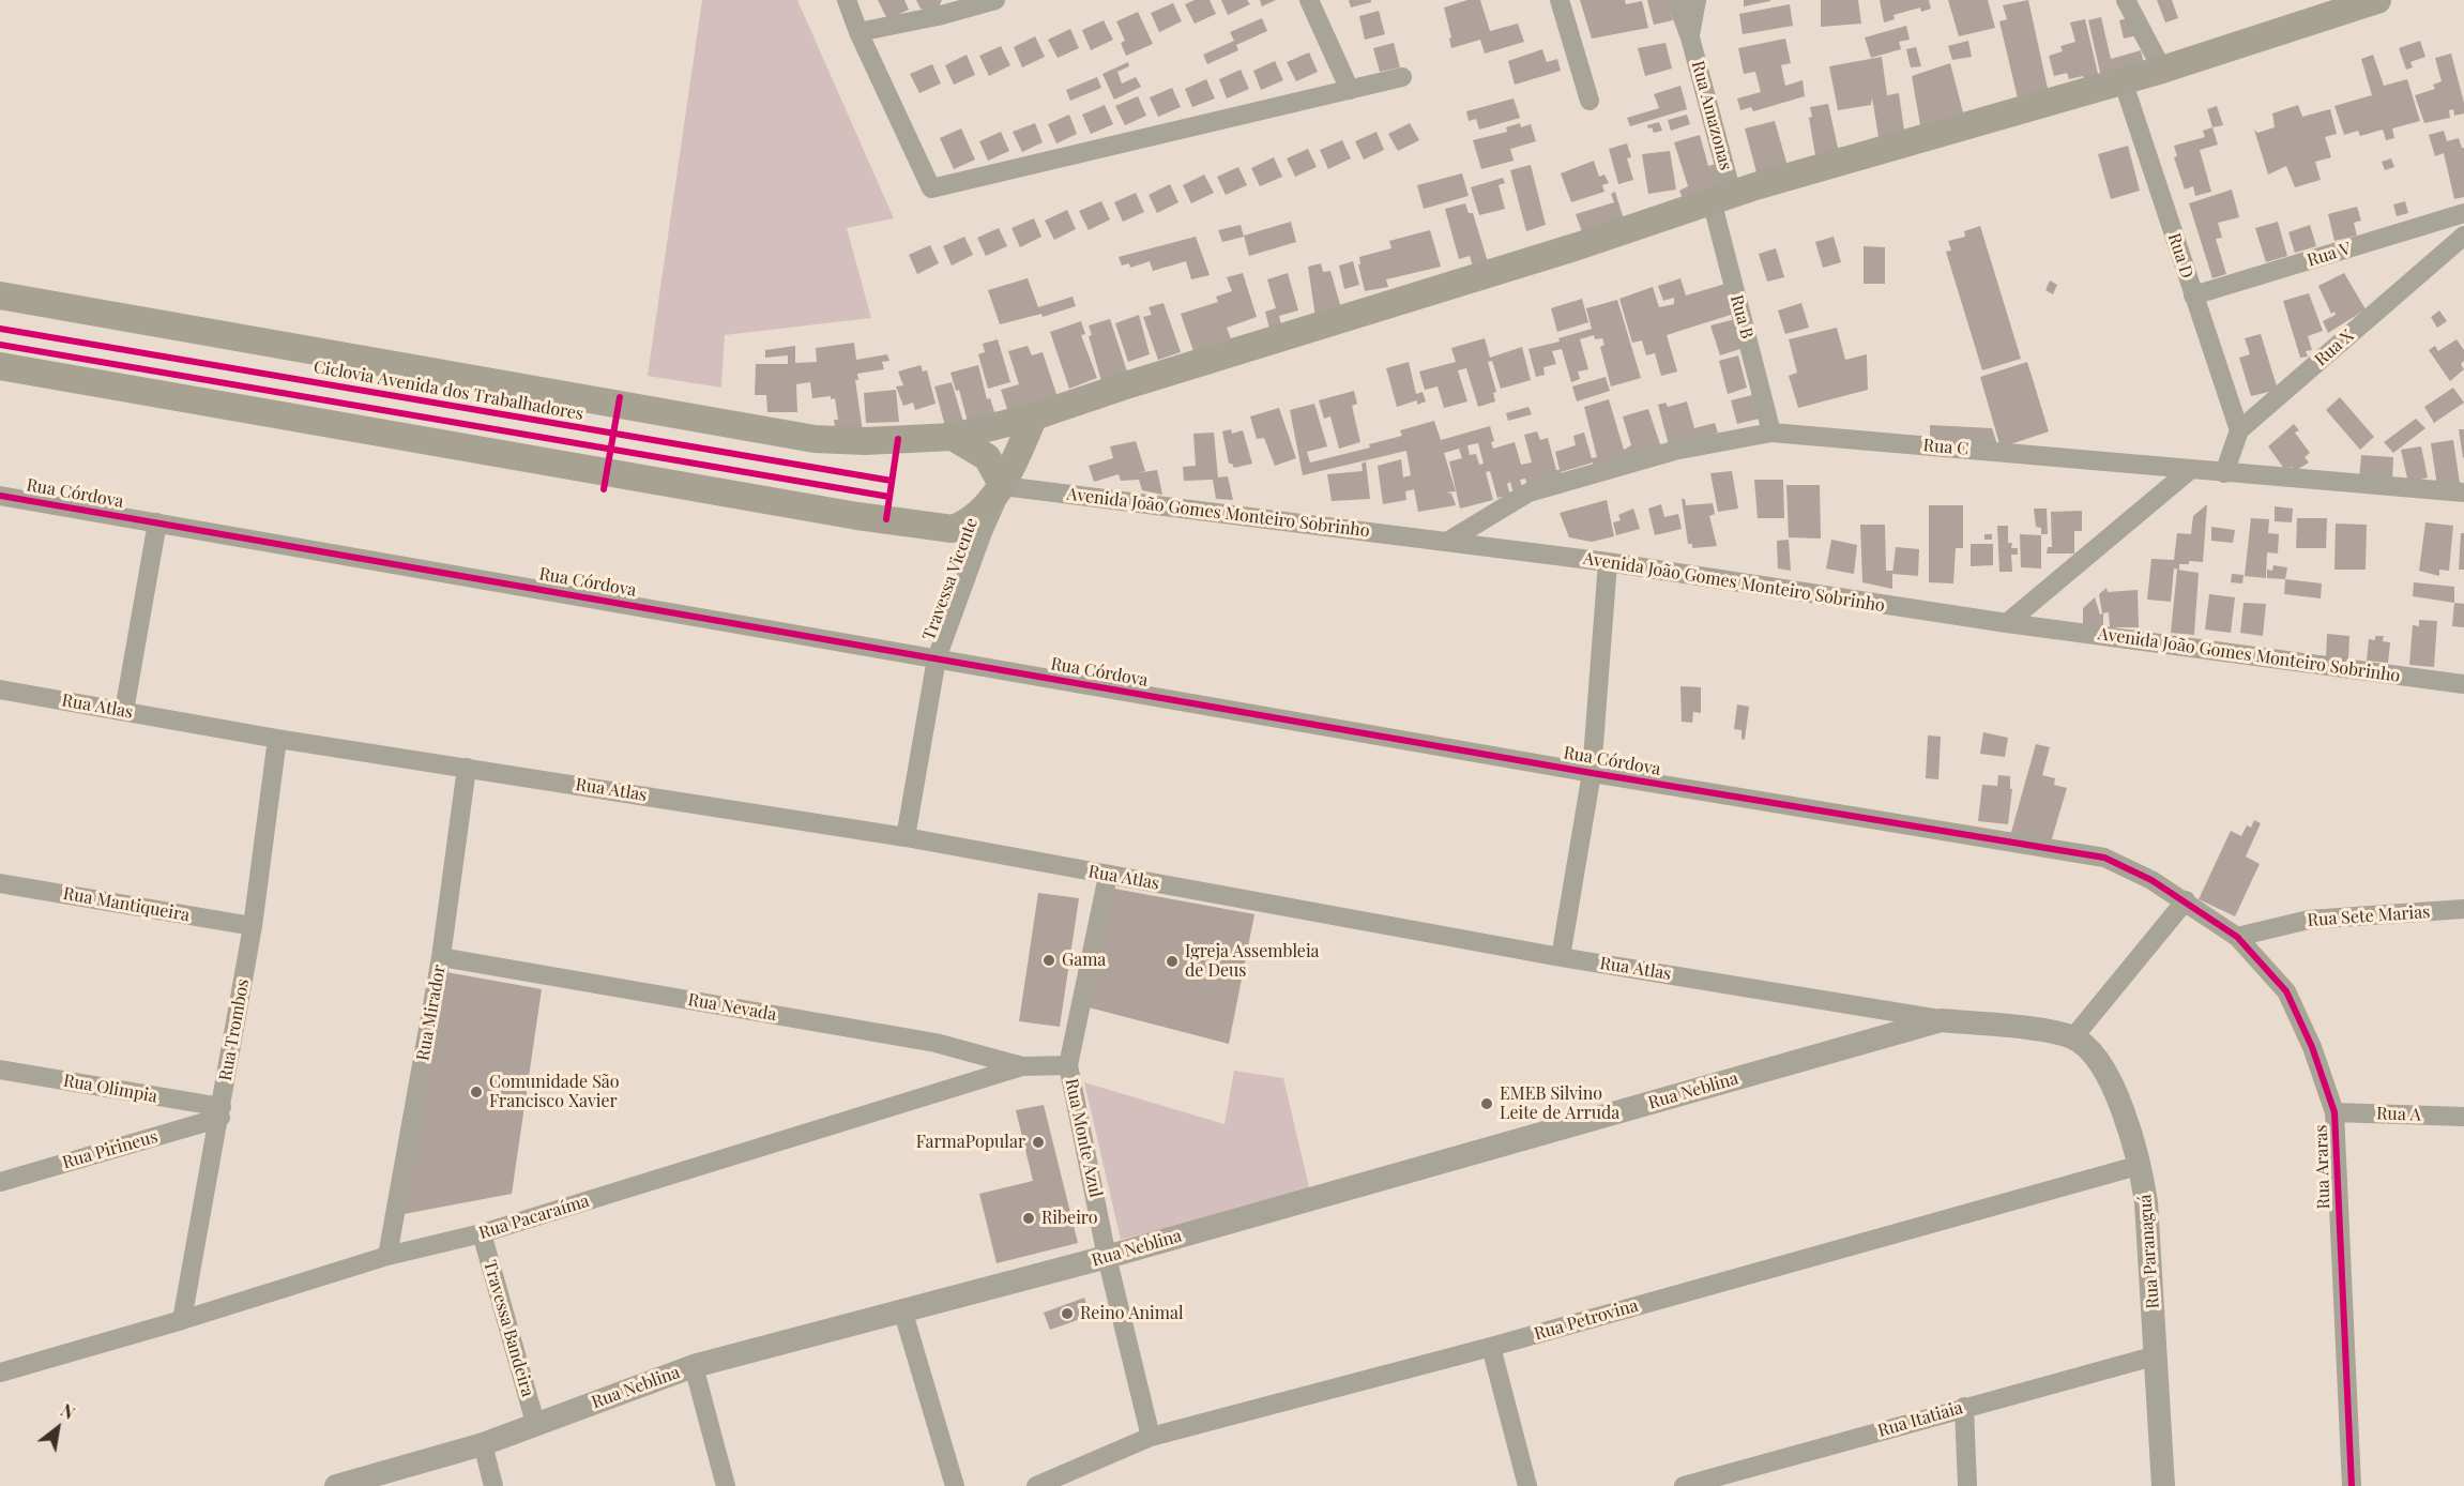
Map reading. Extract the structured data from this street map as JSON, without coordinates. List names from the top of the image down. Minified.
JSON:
{"streets":{"main road":["Travessa Vicente"],"street":["Rua Amazonas","Rua V","Rua D","Rua B","Rua X","Rua C","Rua Córdova","Avenida João Gomes Monteiro Sobrinho","Rua Atlas","Rua Mantiqueira","Rua Sete Marias","Rua Nevada","Rua Mirador","Rua Trombos","Rua Olimpia","Rua Neblina","Rua A","Rua Monte Azul","Rua Pirineus","Rua Araras","Rua Pacaraíma","Rua Paranaguá","Rua Petrovina","Travessa Bandeira","Rua Itatiaia"],"cycle path":["Ciclovia Avenida dos Trabalhadores"]},"crossings":[["Rua Amazonas","Rua B"],["Rua V","Rua D"],["Rua D","Rua X"],["Rua B","Rua C"],["Rua X","Rua C"],["Rua C","Avenida João Gomes Monteiro Sobrinho"],["Rua Córdova","Travessa Vicente"],["Rua Córdova","Rua Araras"],["Avenida João Gomes Monteiro Sobrinho","Travessa Vicente"],["Travessa Vicente","Rua Atlas"],["Rua Atlas","Rua Mirador"],["Rua Atlas","Rua Trombos"],["Rua Atlas","Rua Neblina"],["Rua Atlas","Rua Monte Azul"],["Rua Atlas","Rua Paranaguá"],["Rua Mantiqueira","Rua Trombos"],["Rua Sete Marias","Rua Araras"],["Rua Nevada","Rua Mirador"],["Rua Nevada","Rua Pacaraíma"],["Rua Mirador","Rua Pacaraíma"],["Rua Trombos","Rua Olimpia"],["Rua Trombos","Rua Pirineus"],["Rua Trombos","Rua Pacaraíma"],["Rua Olimpia","Rua Pirineus"],["Rua Neblina","Rua Monte Azul"],["Rua Neblina","Travessa Bandeira"],["Rua A","Rua Araras"],["Rua Monte Azul","Rua Pacaraíma"],["Rua Monte Azul","Rua Petrovina"],["Rua Pacaraíma","Travessa Bandeira"],["Rua Paranaguá","Rua Petrovina"],["Rua Paranaguá","Rua Itatiaia"]],"places":["Gama","Igreja Assembleia de Deus","Comunidade São Francisco Xavier","EMEB Silvino Leite de Arruda","FarmaPopular","Ribeiro","Reino Animal"],"north":"top right"}
